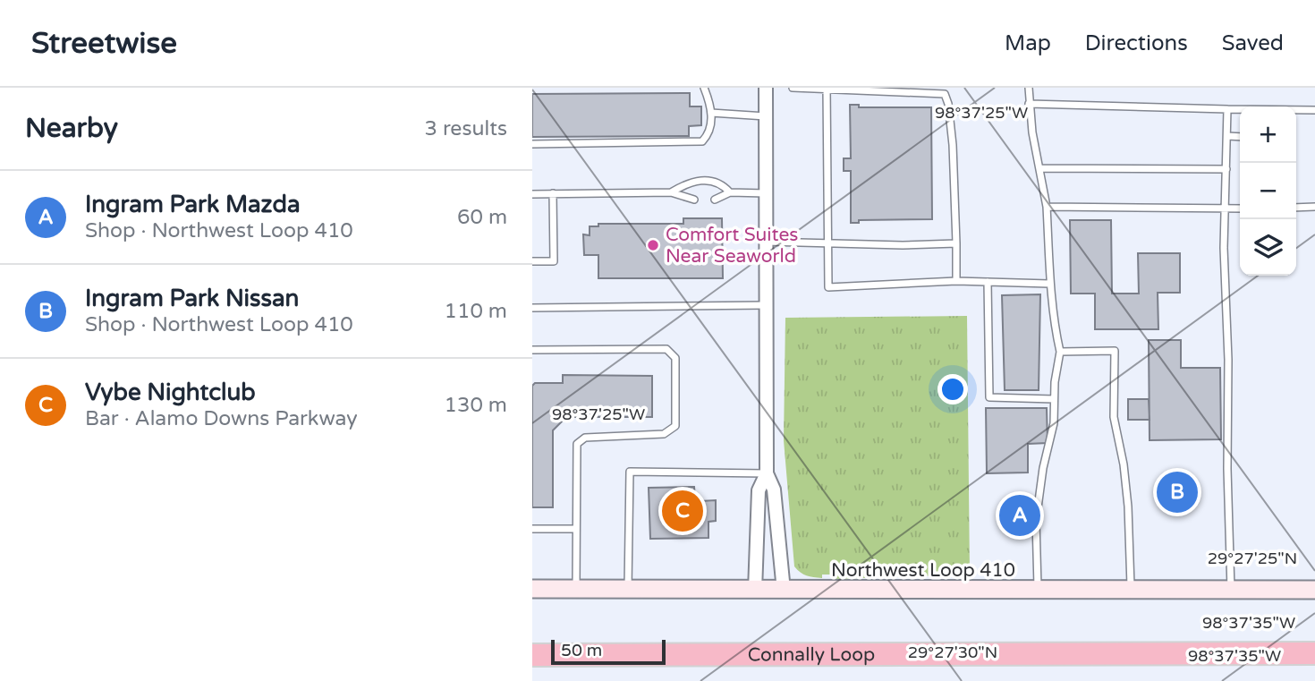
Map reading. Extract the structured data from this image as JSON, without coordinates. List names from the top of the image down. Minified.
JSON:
{"streets":{"highway":["Connally Loop"],"main road":["Northwest Loop 410"]},"places":["Comfort Suites Near Seaworld"],"scale_bar":"50 m","page":{"header":"Streetwise","nav":["Map","Directions","Saved"],"heading":["Nearby","3 results"],"map_buttons":["+","−"],"list":[{"mark":"A","name":"Ingram Park Mazda","note":"Shop · Northwest Loop 410","value":"60 m"},{"mark":"B","name":"Ingram Park Nissan","note":"Shop · Northwest Loop 410","value":"110 m"},{"mark":"C","name":"Vybe Nightclub","note":"Bar · Alamo Downs Parkway","value":"130 m"}],"pins":["B","C","A"],"scale":"50 m"},"coordinates":["98°37'25\"W","29°27'25\"N","98°37'35\"W","29°27'30\"N"]}
